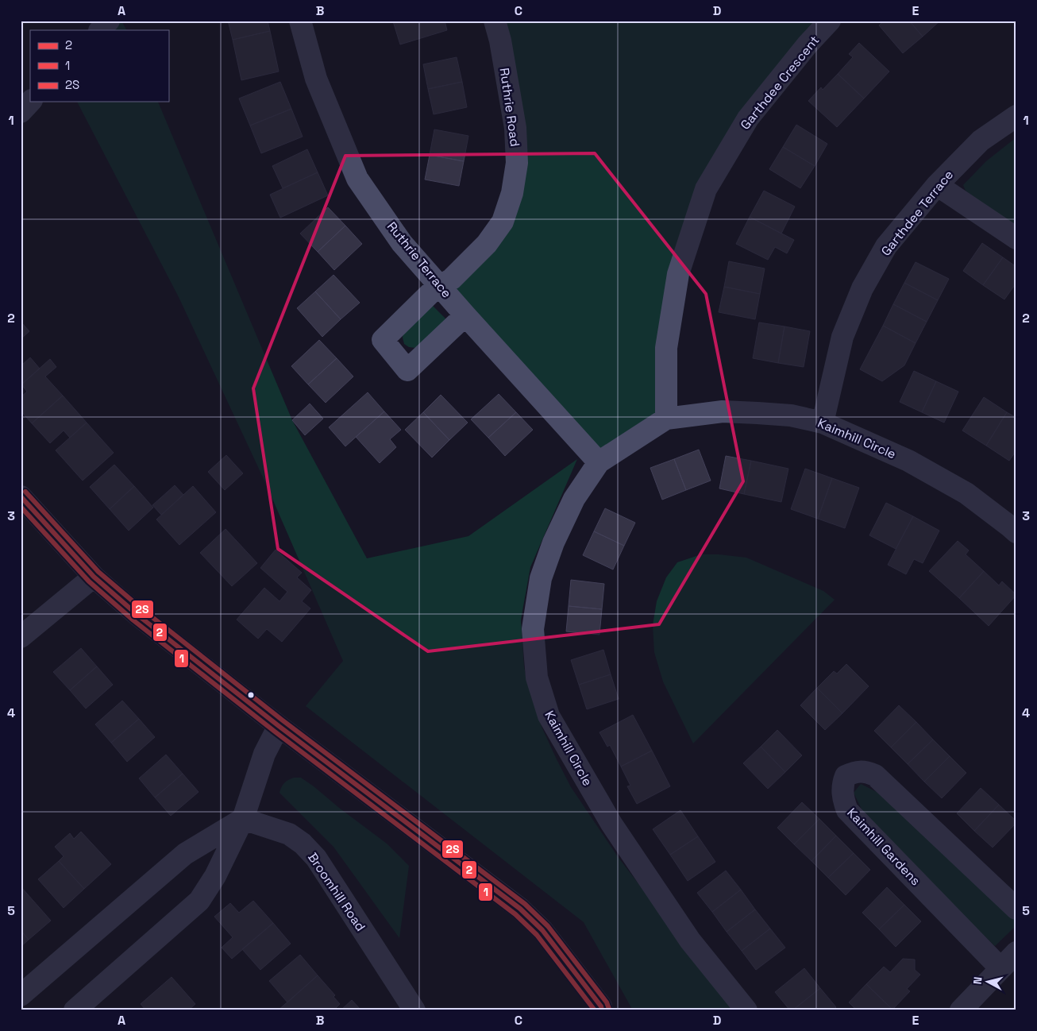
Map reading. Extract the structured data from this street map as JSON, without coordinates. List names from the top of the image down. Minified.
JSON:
{"streets":{"street":["Garthdee Crescent","Ruthrie Road","Garthdee Terrace","Ruthrie Terrace","Kaimhill Circle","Kaimhill Gardens","Broomhill Road"]},"crossings":[["Garthdee Crescent","Kaimhill Circle"],["Ruthrie Road","Ruthrie Terrace"],["Garthdee Terrace","Kaimhill Circle"],["Ruthrie Terrace","Kaimhill Circle"]],"lines":["transit line 2S","transit line 2","transit line 1"],"legend":["2","1","2S"],"north":"left","grid":{"columns":["A","B","C","D","E"],"rows":["1","2","3","4","5"]}}
